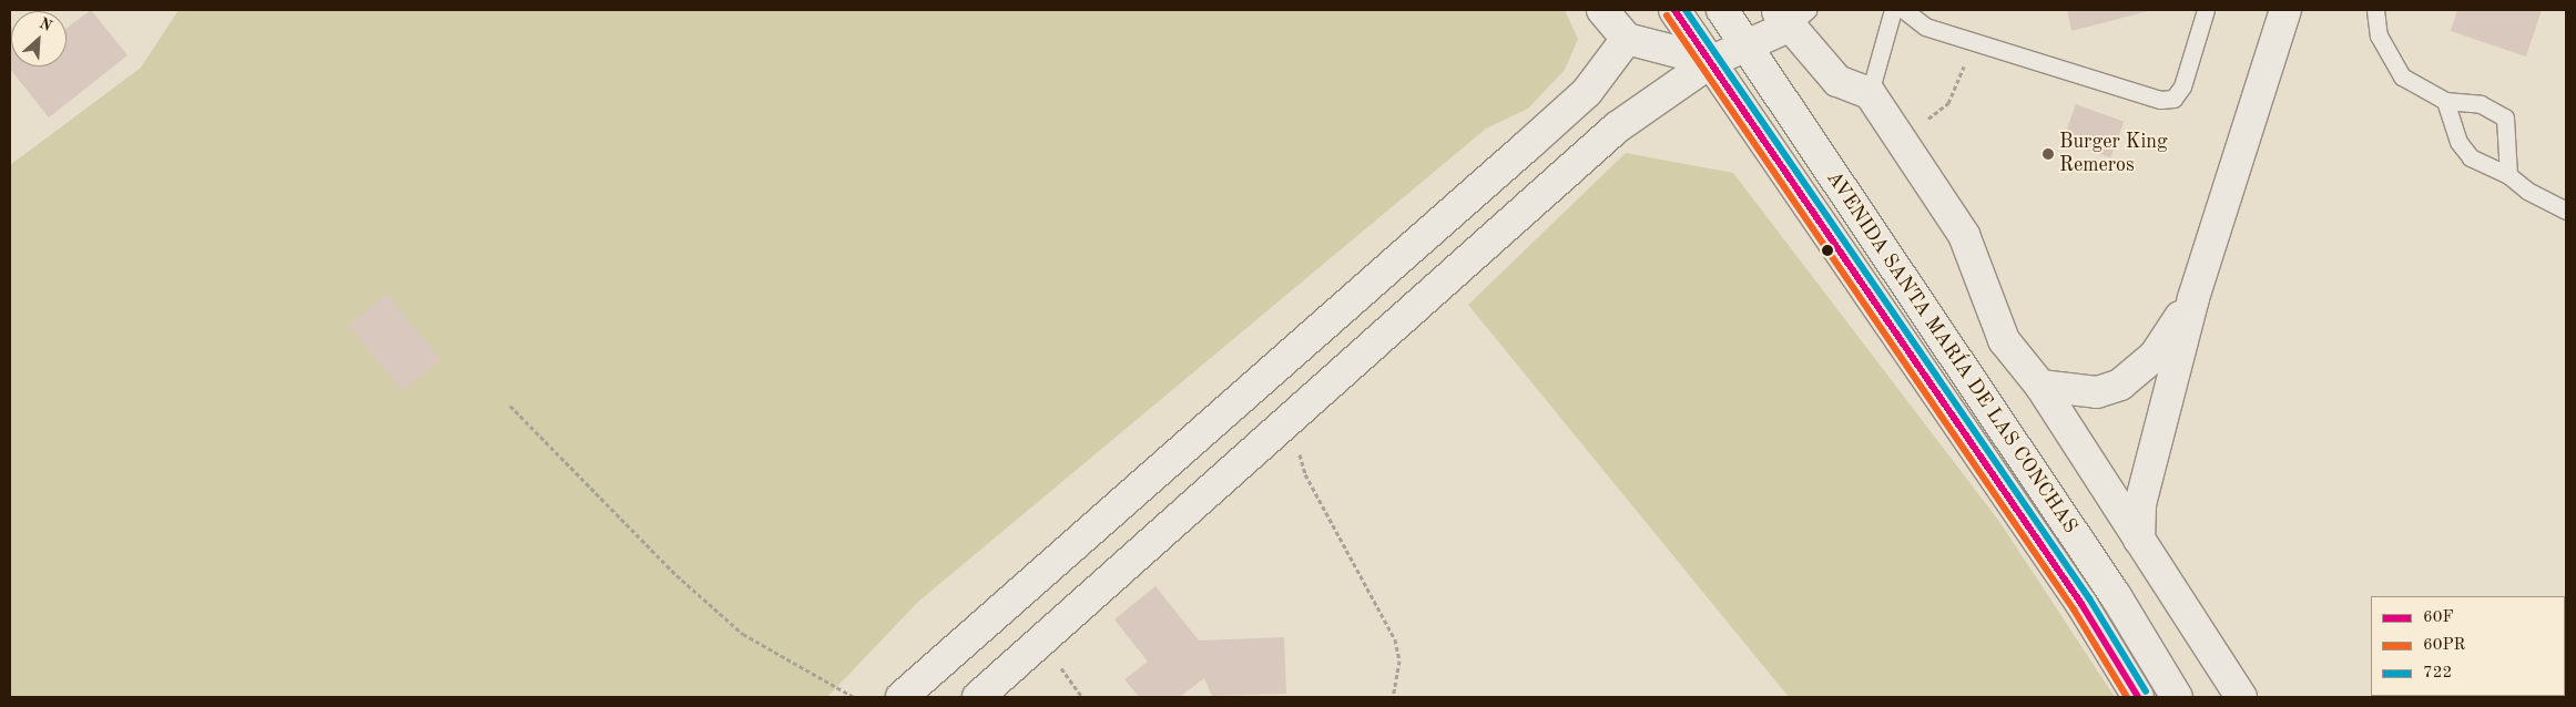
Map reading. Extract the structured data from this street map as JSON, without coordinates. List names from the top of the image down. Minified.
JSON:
{"streets":{"street":["AVENIDA SANTA MARÍA DE LAS CONCHAS"]},"places":["Burger King Remeros"],"lines":["transit line 60F","transit line 722","transit line 60PR"],"legend":["60F","60PR","722"],"north":"top right"}
